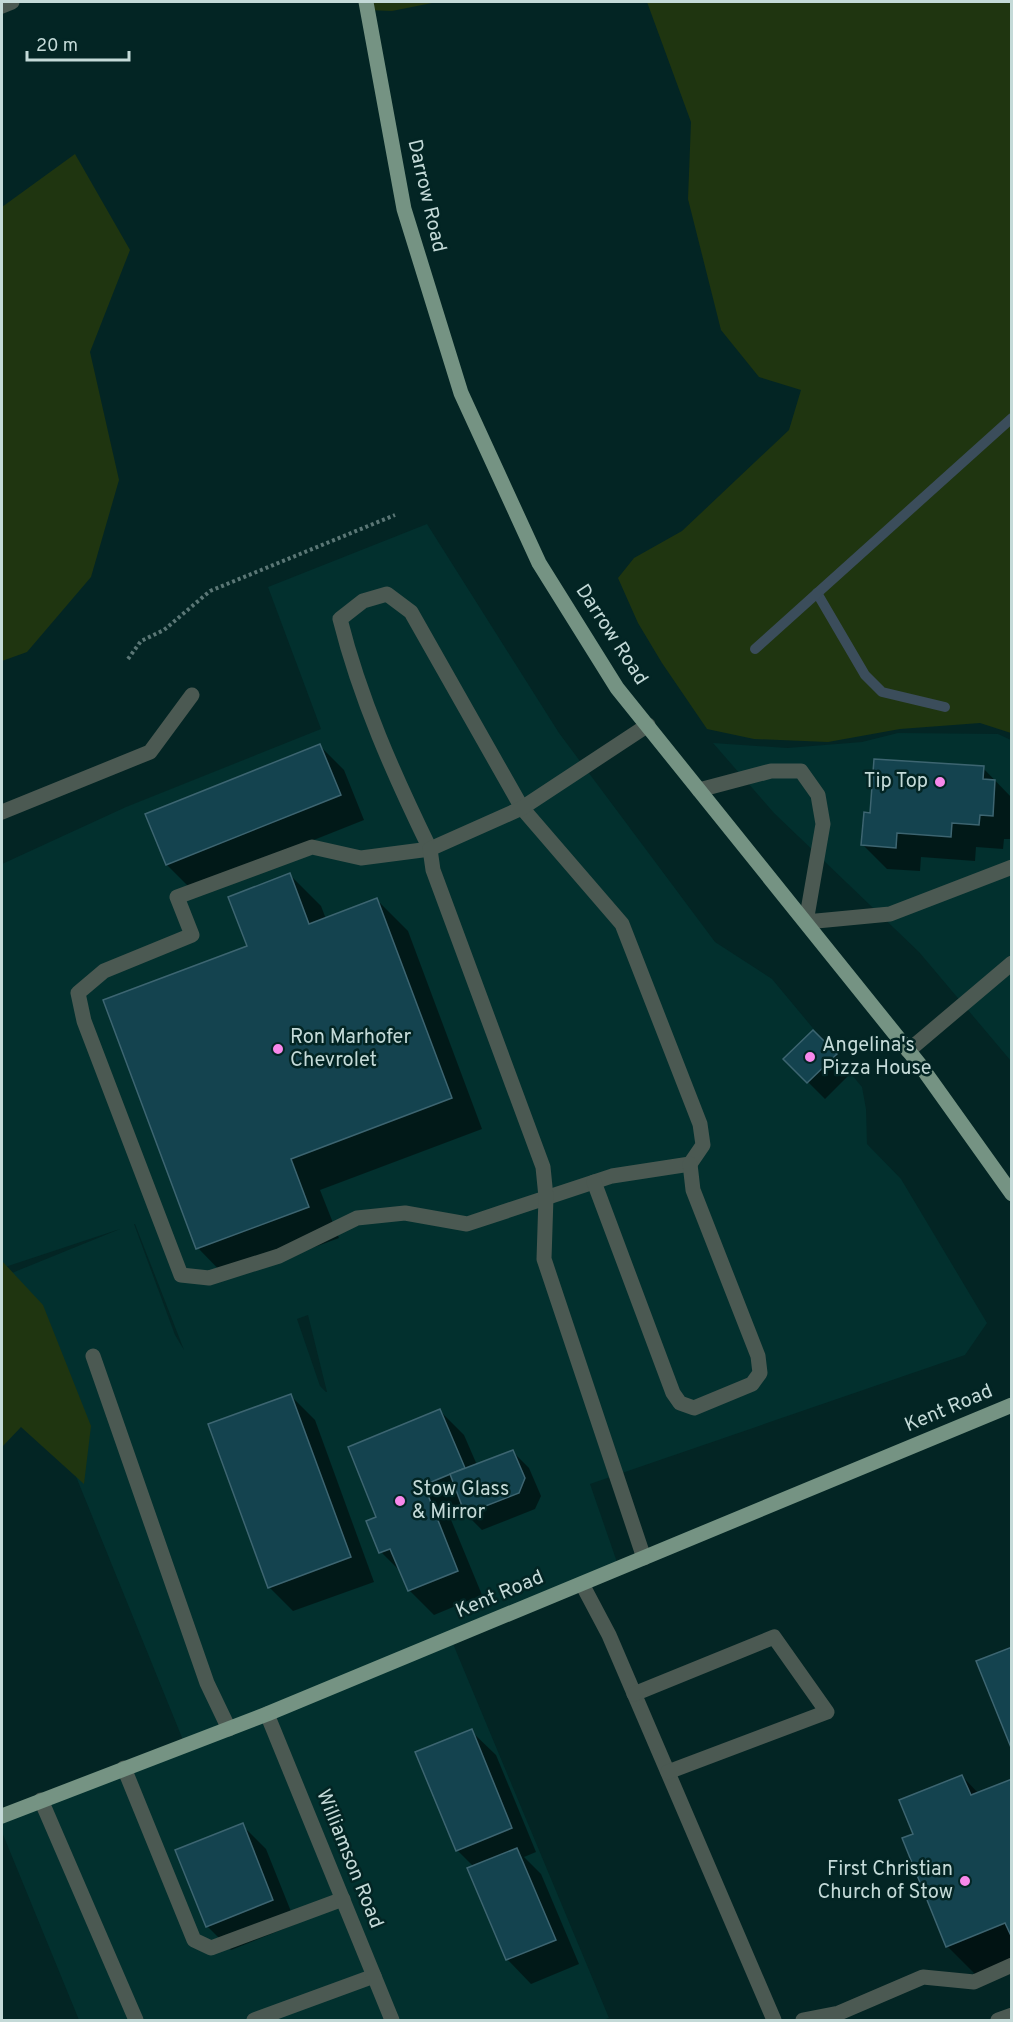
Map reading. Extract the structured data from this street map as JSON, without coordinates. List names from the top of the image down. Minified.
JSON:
{"streets":{"main road":["Darrow Road","Kent Road"],"street":["Williamson Road"]},"crossings":[["Kent Road","Williamson Road"]],"places":["Tip Top","Ron Marhofer Chevrolet","Angelina's Pizza House","Stow Glass & Mirror","First Christian Church of Stow"],"scale_bar":"20 m"}
